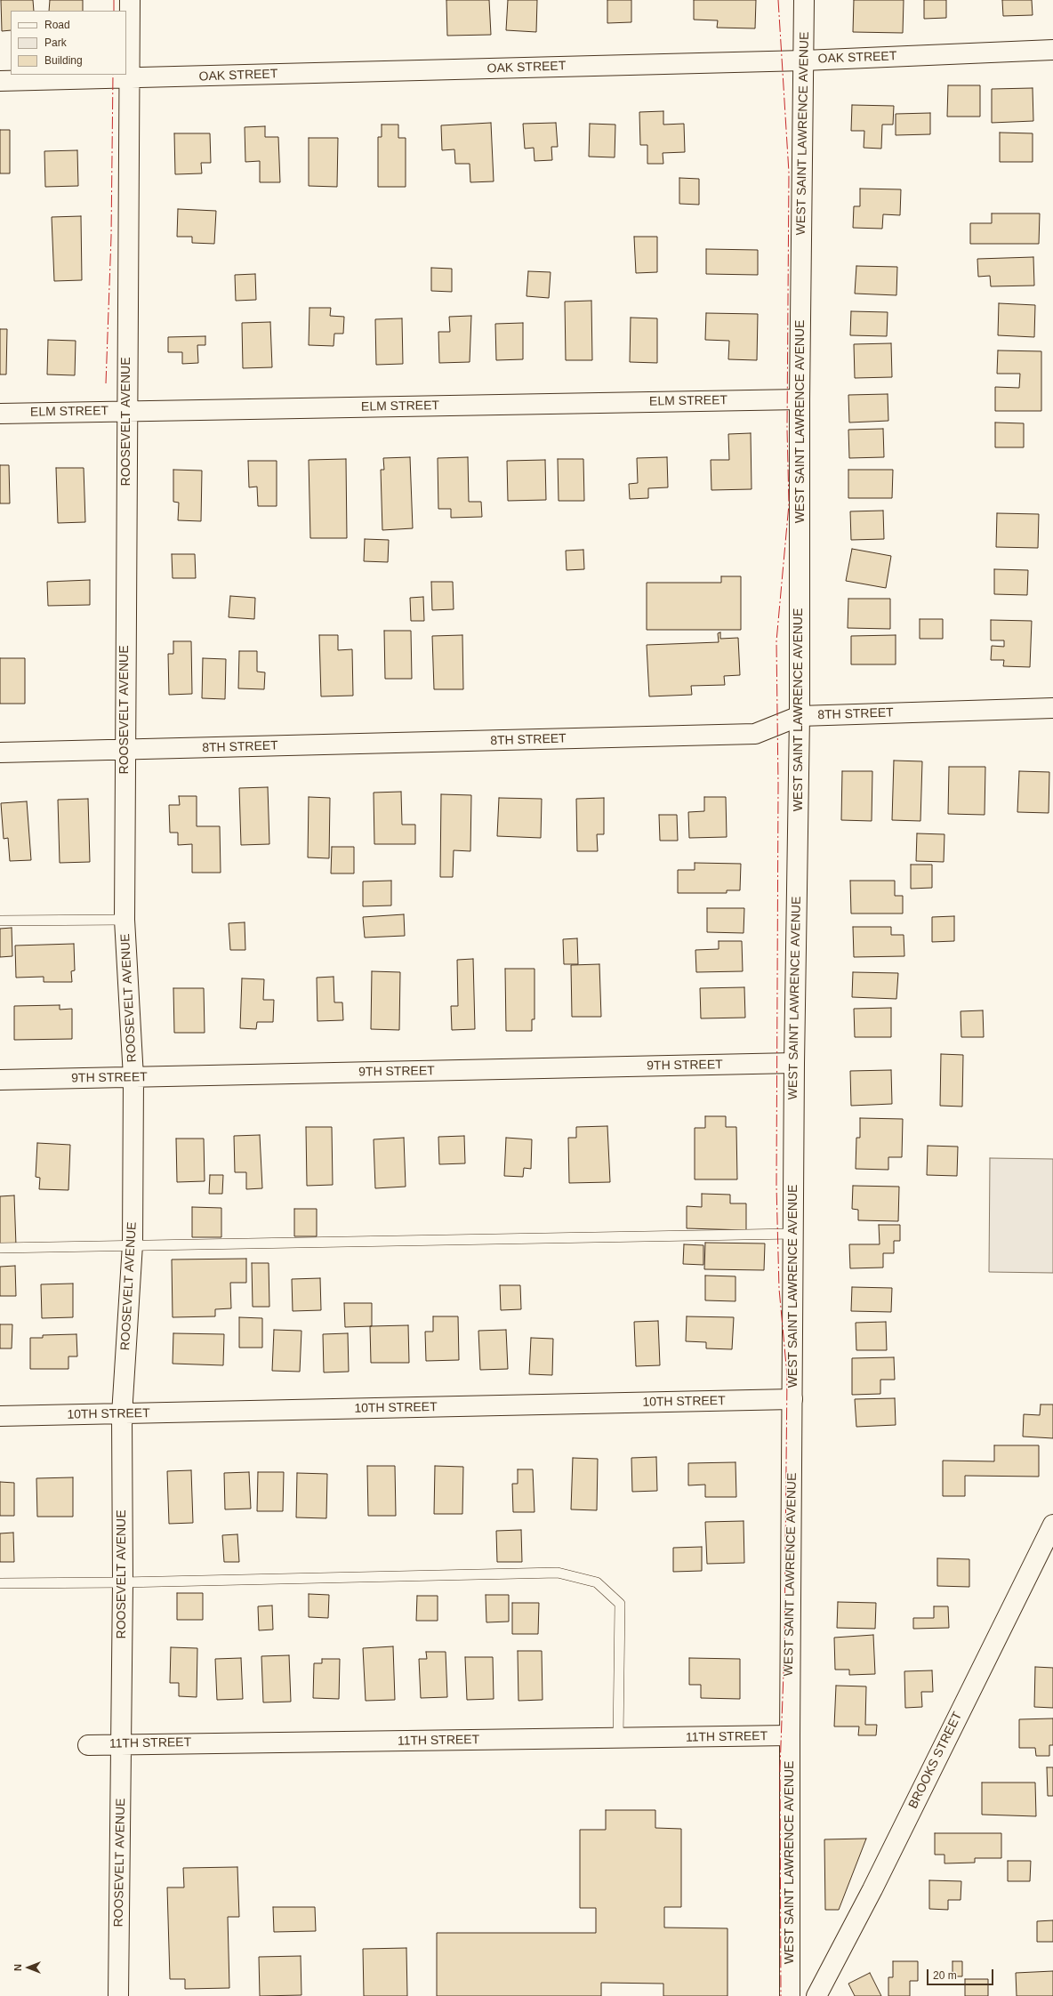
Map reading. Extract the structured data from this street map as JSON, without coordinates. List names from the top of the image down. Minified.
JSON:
{"streets":{"street":["OAK STREET","WEST SAINT LAWRENCE AVENUE","ELM STREET","ROOSEVELT AVENUE","8TH STREET","9TH STREET","10TH STREET","11TH STREET","BROOKS STREET"]},"crossings":[["OAK STREET","WEST SAINT LAWRENCE AVENUE"],["OAK STREET","ROOSEVELT AVENUE"],["WEST SAINT LAWRENCE AVENUE","ELM STREET"],["WEST SAINT LAWRENCE AVENUE","8TH STREET"],["WEST SAINT LAWRENCE AVENUE","9TH STREET"],["WEST SAINT LAWRENCE AVENUE","10TH STREET"],["WEST SAINT LAWRENCE AVENUE","11TH STREET"],["ELM STREET","ROOSEVELT AVENUE"],["ROOSEVELT AVENUE","8TH STREET"],["ROOSEVELT AVENUE","9TH STREET"],["ROOSEVELT AVENUE","10TH STREET"],["ROOSEVELT AVENUE","11TH STREET"]],"legend":["Road","Park","Building"],"scale_bar":"20 m","north":"left"}
